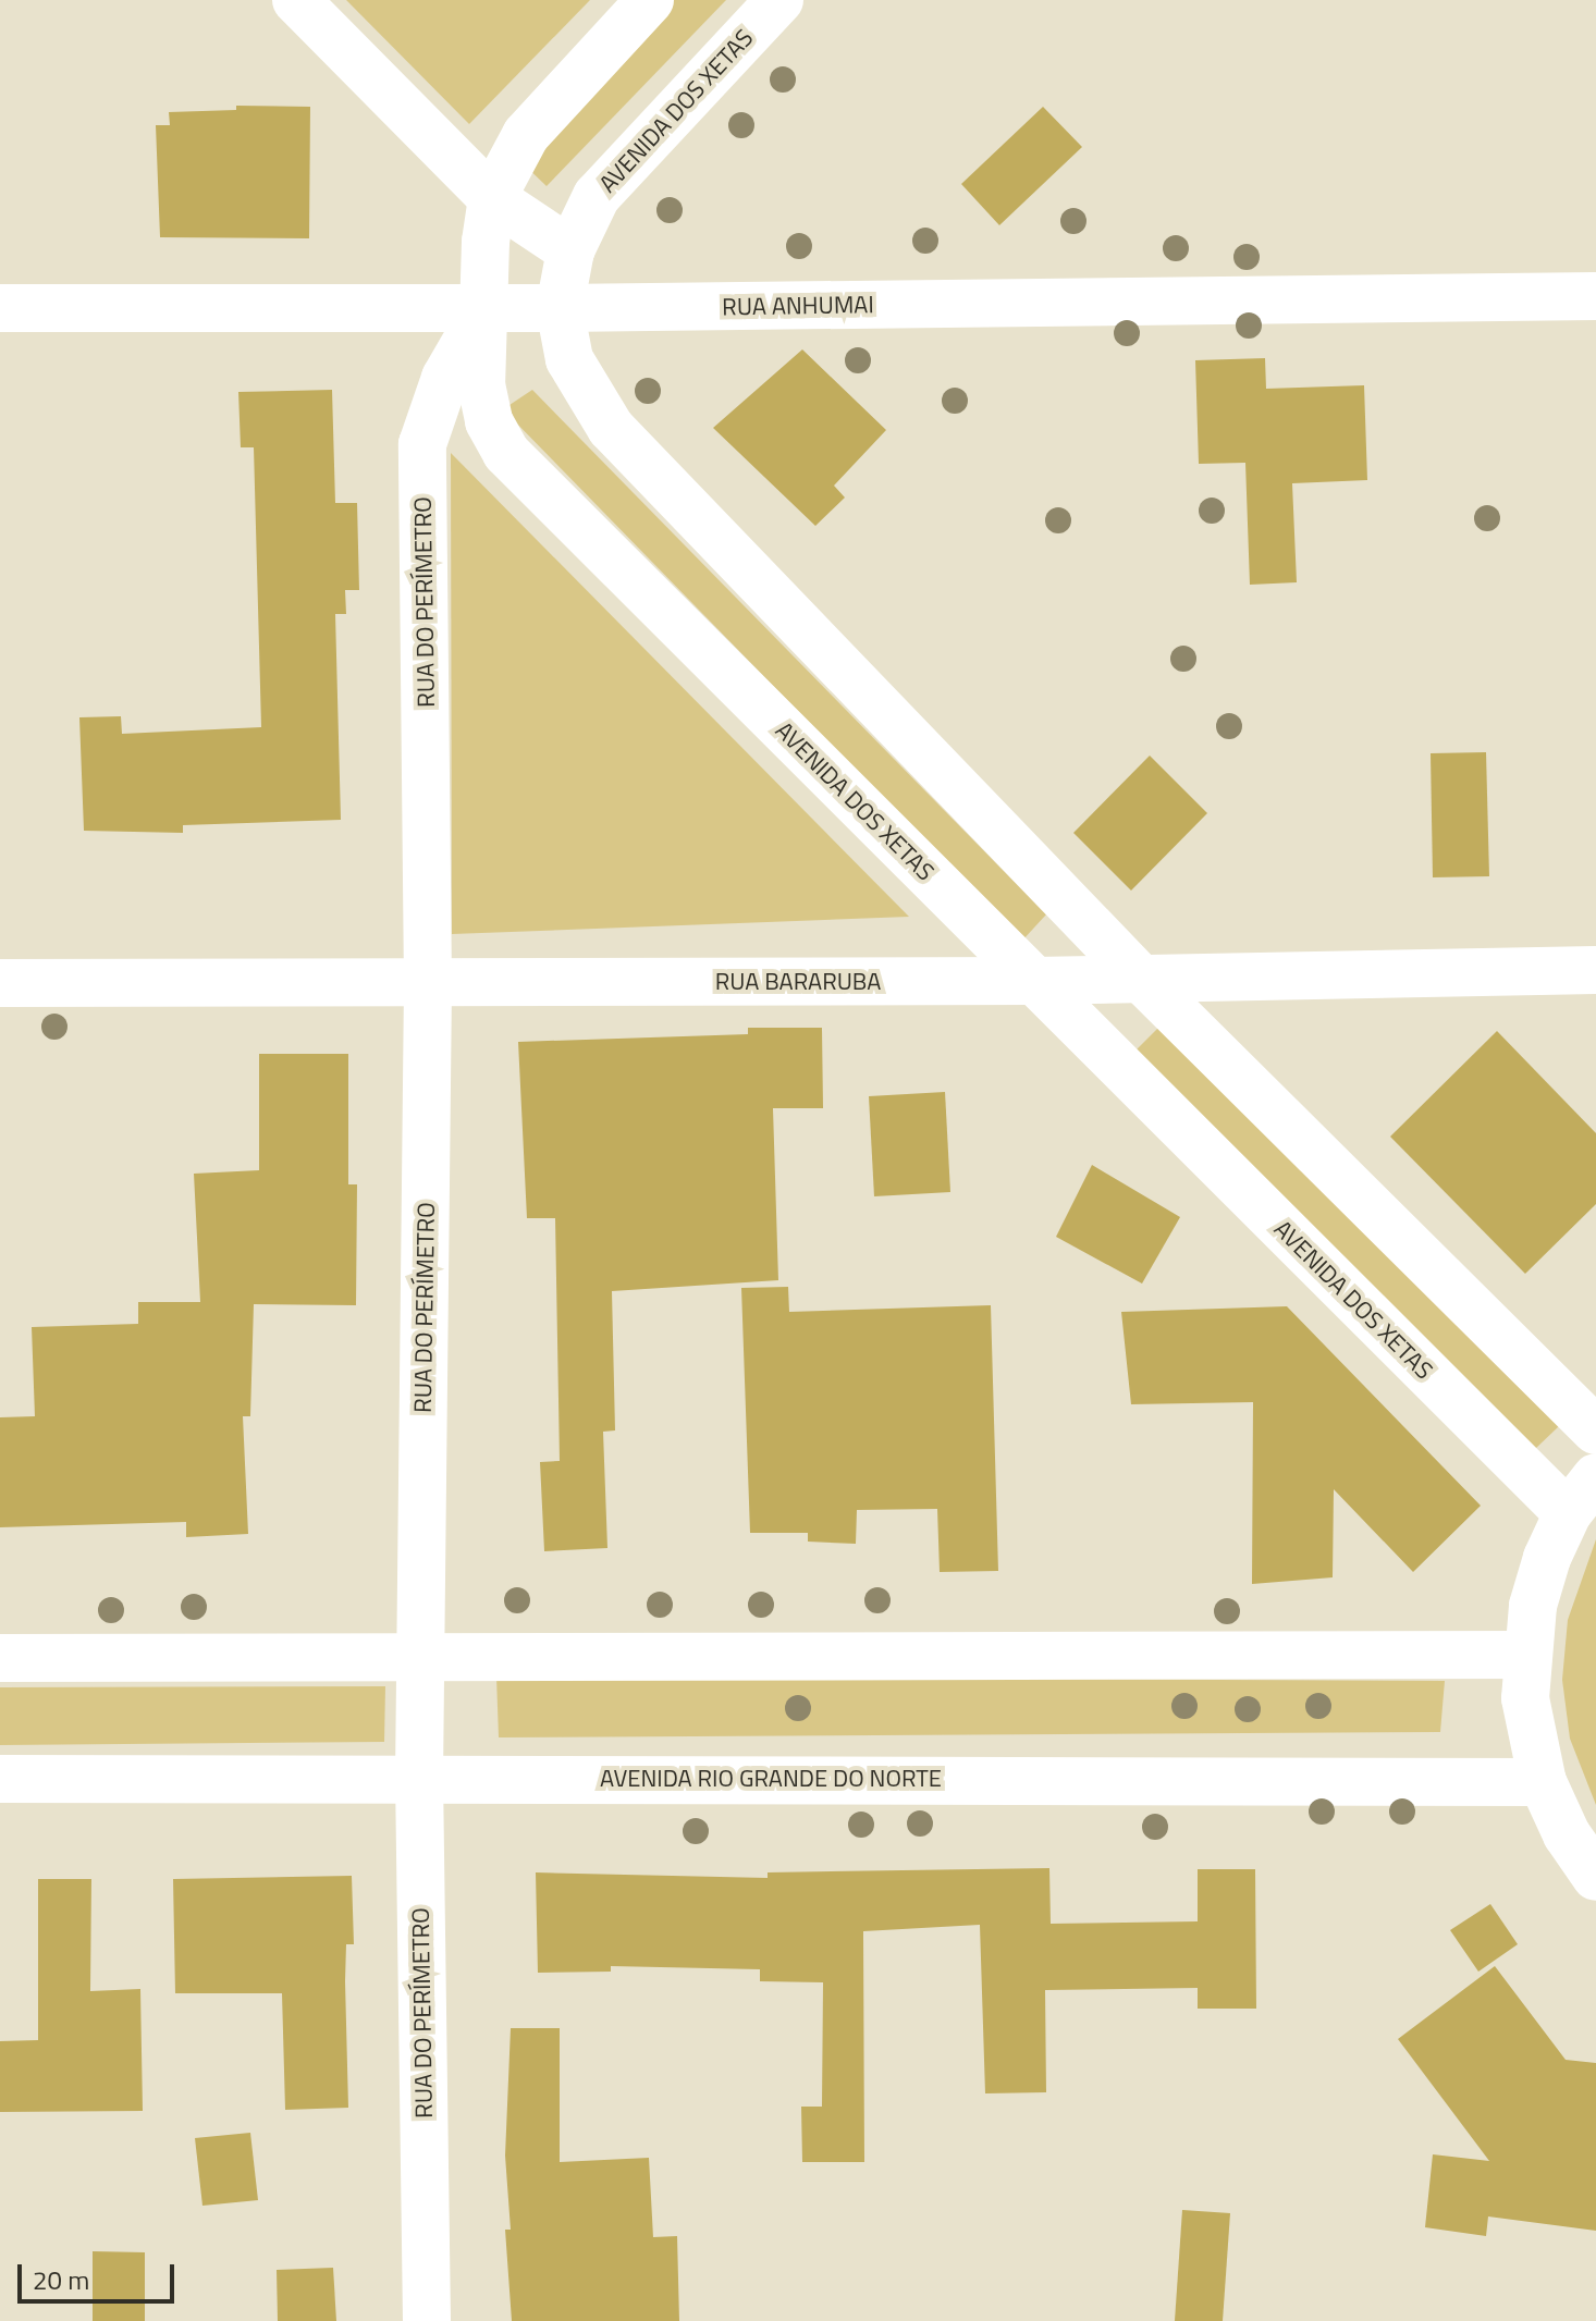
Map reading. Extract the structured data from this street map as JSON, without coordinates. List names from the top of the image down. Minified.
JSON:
{"streets":{"street":["AVENIDA DOS XETAS","RUA ANHUMAI","RUA DO PERÍMETRO","RUA BARARUBA","AVENIDA RIO GRANDE DO NORTE"]},"crossings":[["AVENIDA DOS XETAS","RUA ANHUMAI"],["AVENIDA DOS XETAS","RUA DO PERÍMETRO"],["AVENIDA DOS XETAS","RUA BARARUBA"],["RUA ANHUMAI","RUA DO PERÍMETRO"],["RUA DO PERÍMETRO","RUA BARARUBA"],["RUA DO PERÍMETRO","AVENIDA RIO GRANDE DO NORTE"]],"scale_bar":"20 m"}
